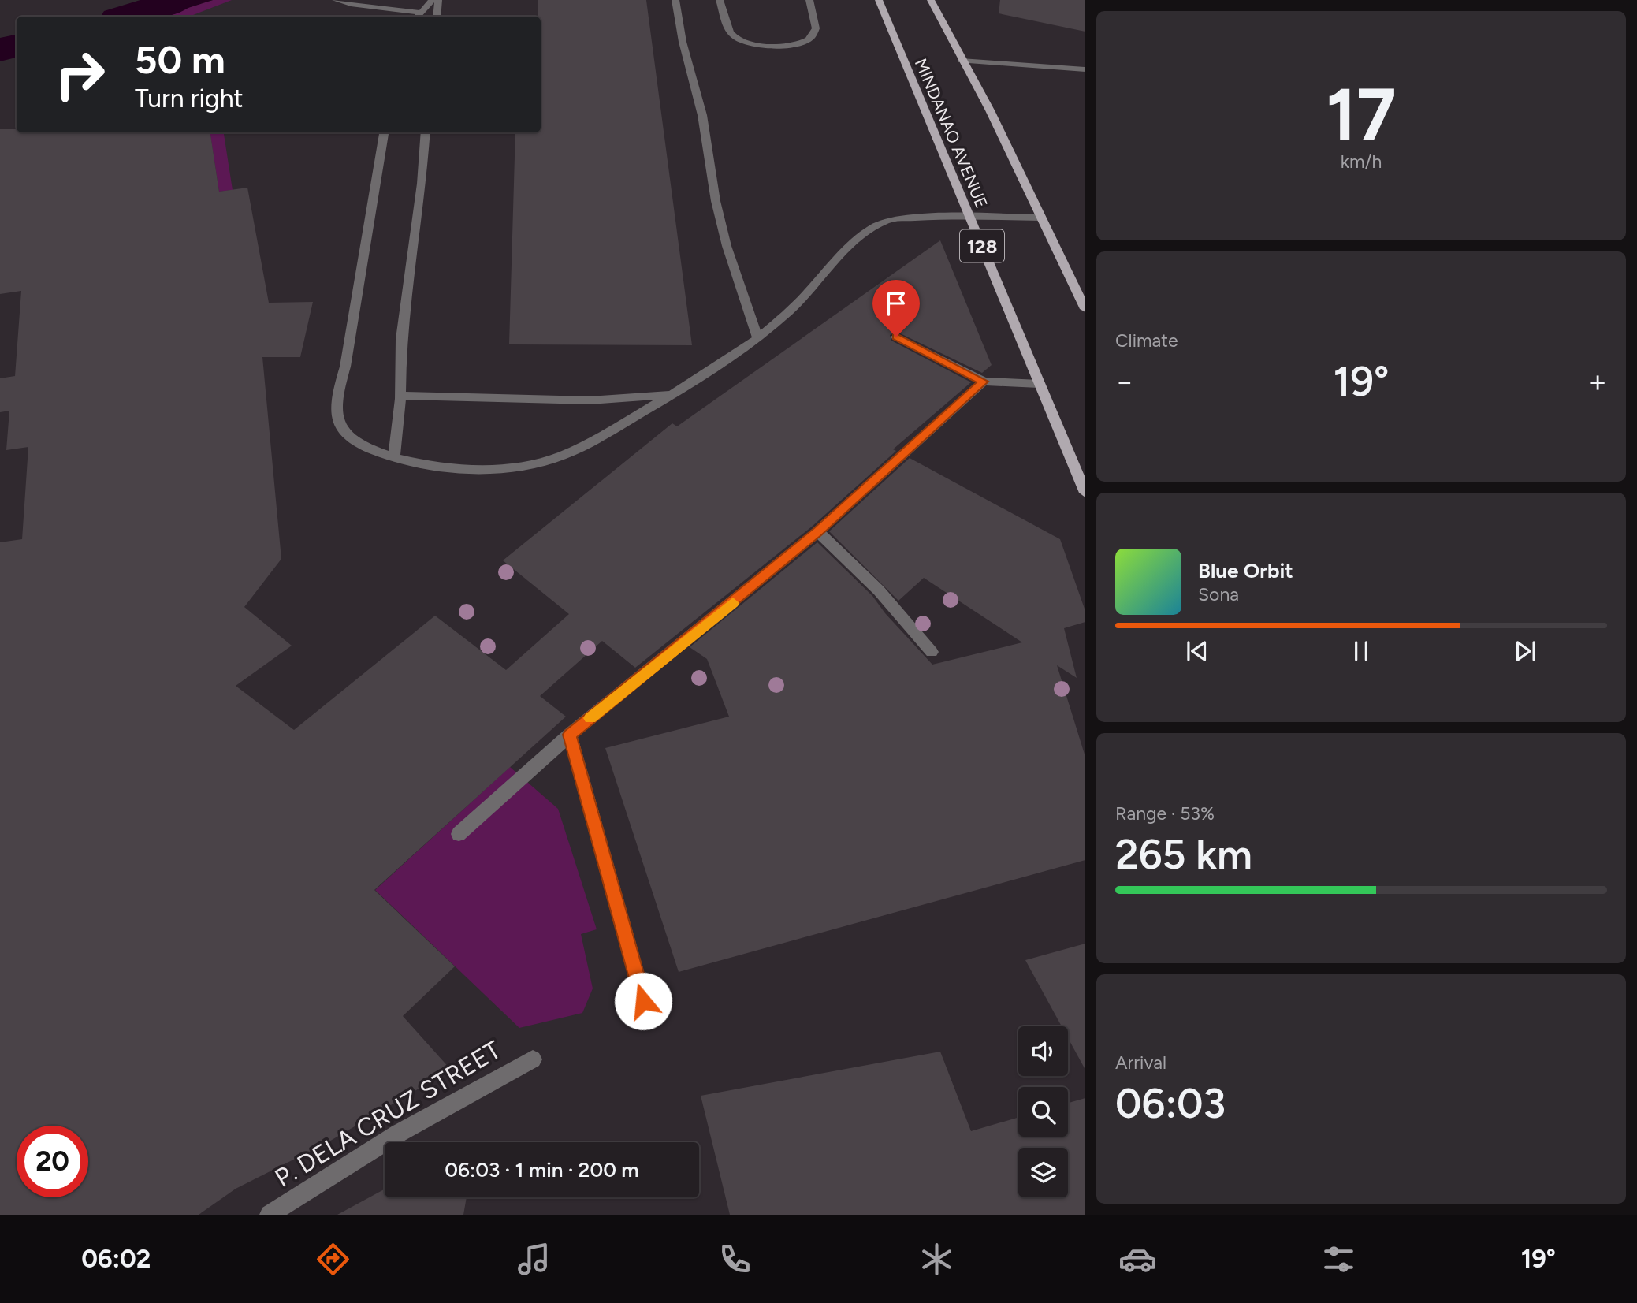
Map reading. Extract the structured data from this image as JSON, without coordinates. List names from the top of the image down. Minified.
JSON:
{"streets":{"main road":["MINDANAO AVENUE","128"],"street":["P. DELA CRUZ STREET"]},"page":{"tile":[["17","km/h"],"Climate",["Range · 53%","265 km"],["Arrival","06:03"]],"turn":["50 m","Turn right"],"heat":["−","19°","+"],"song":["Blue Orbit","Sona"],"limit":"20","trip":"06:03 · 1 min · 200 m","tabs":["06:02","19°"]}}
